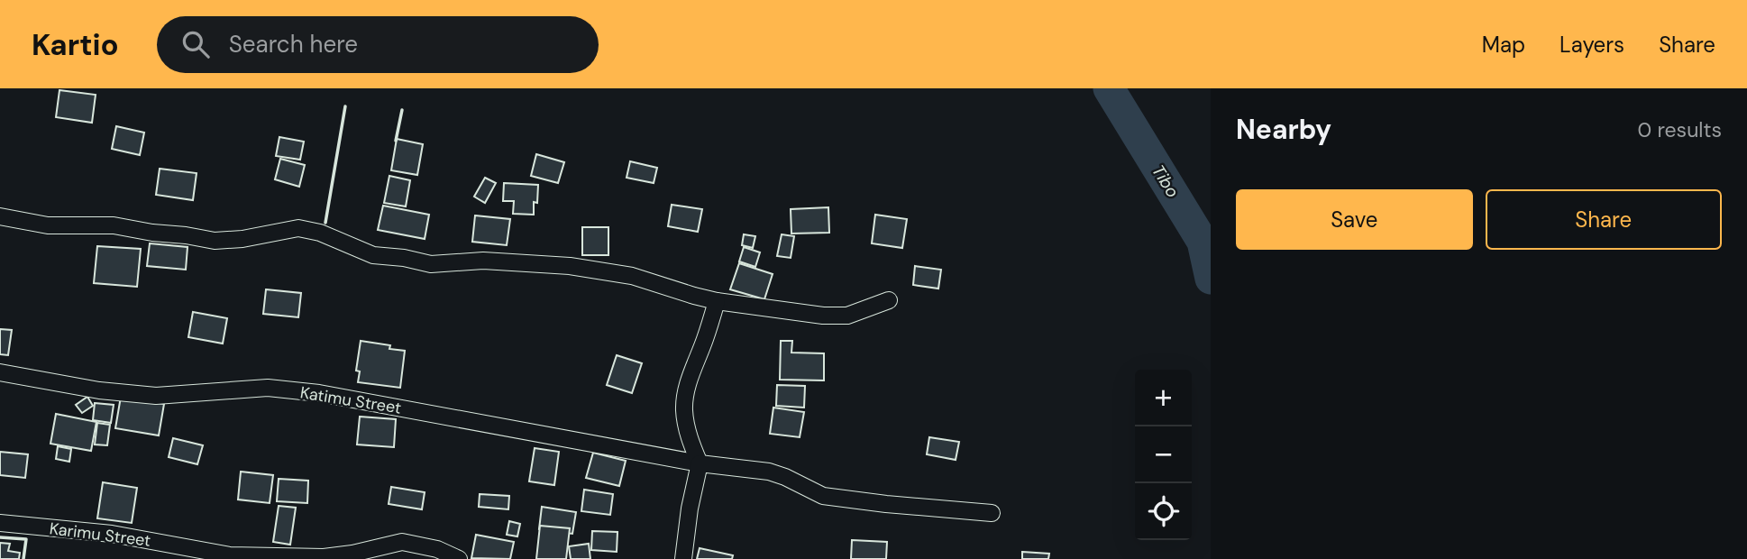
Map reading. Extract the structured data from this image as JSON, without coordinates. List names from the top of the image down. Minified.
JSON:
{"streets":{"street":["Katimu Street","Karimu Street"]},"water":["Tibo"],"page":{"header":"Kartio","search":"Search here","nav":["Map","Layers","Share"],"heading":["Nearby","0 results"],"buttons":["Save","Share"],"map_buttons":["+","−"]}}
